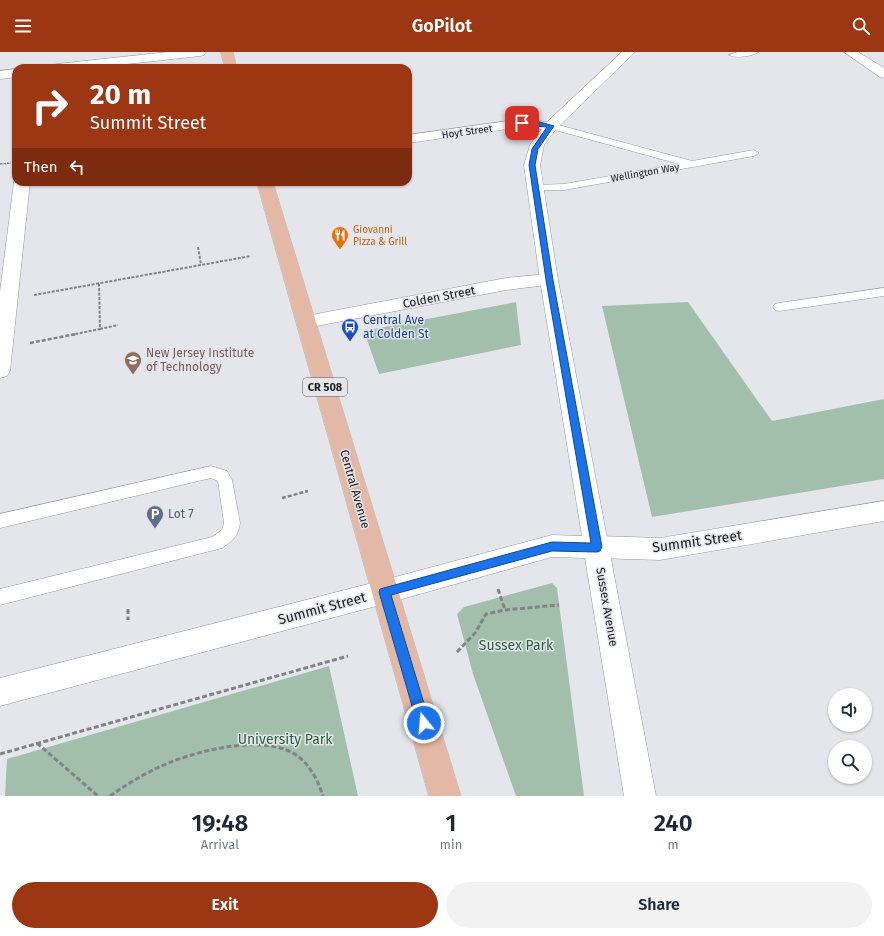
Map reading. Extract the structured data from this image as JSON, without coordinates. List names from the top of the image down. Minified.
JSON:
{"streets":{"main road":["CR 508","Central Avenue"],"street":["Hoyt Street","Colden Street","Summit Street","Sussex Avenue"],"lane":["Wellington Way"]},"crossings":[["Hoyt Street","Sussex Avenue"],["Wellington Way","Sussex Avenue"],["Colden Street","Central Avenue"],["Colden Street","Sussex Avenue"],["Central Avenue","Summit Street"],["Summit Street","Sussex Avenue"]],"parks":["Sussex Park","University Park"],"places":{"restaurant":["Giovanni Pizza & Grill"],"bus stop":["Central Ave at Colden St"],"school or university":["New Jersey Institute of Technology"],"parking":["Lot 7"]},"page":{"header":"GoPilot","turn":["20 m","Summit Street"],"then":"Then","eta":["19:48","Arrival","1","min","240","m"],"buttons":["Exit","Share"]}}
